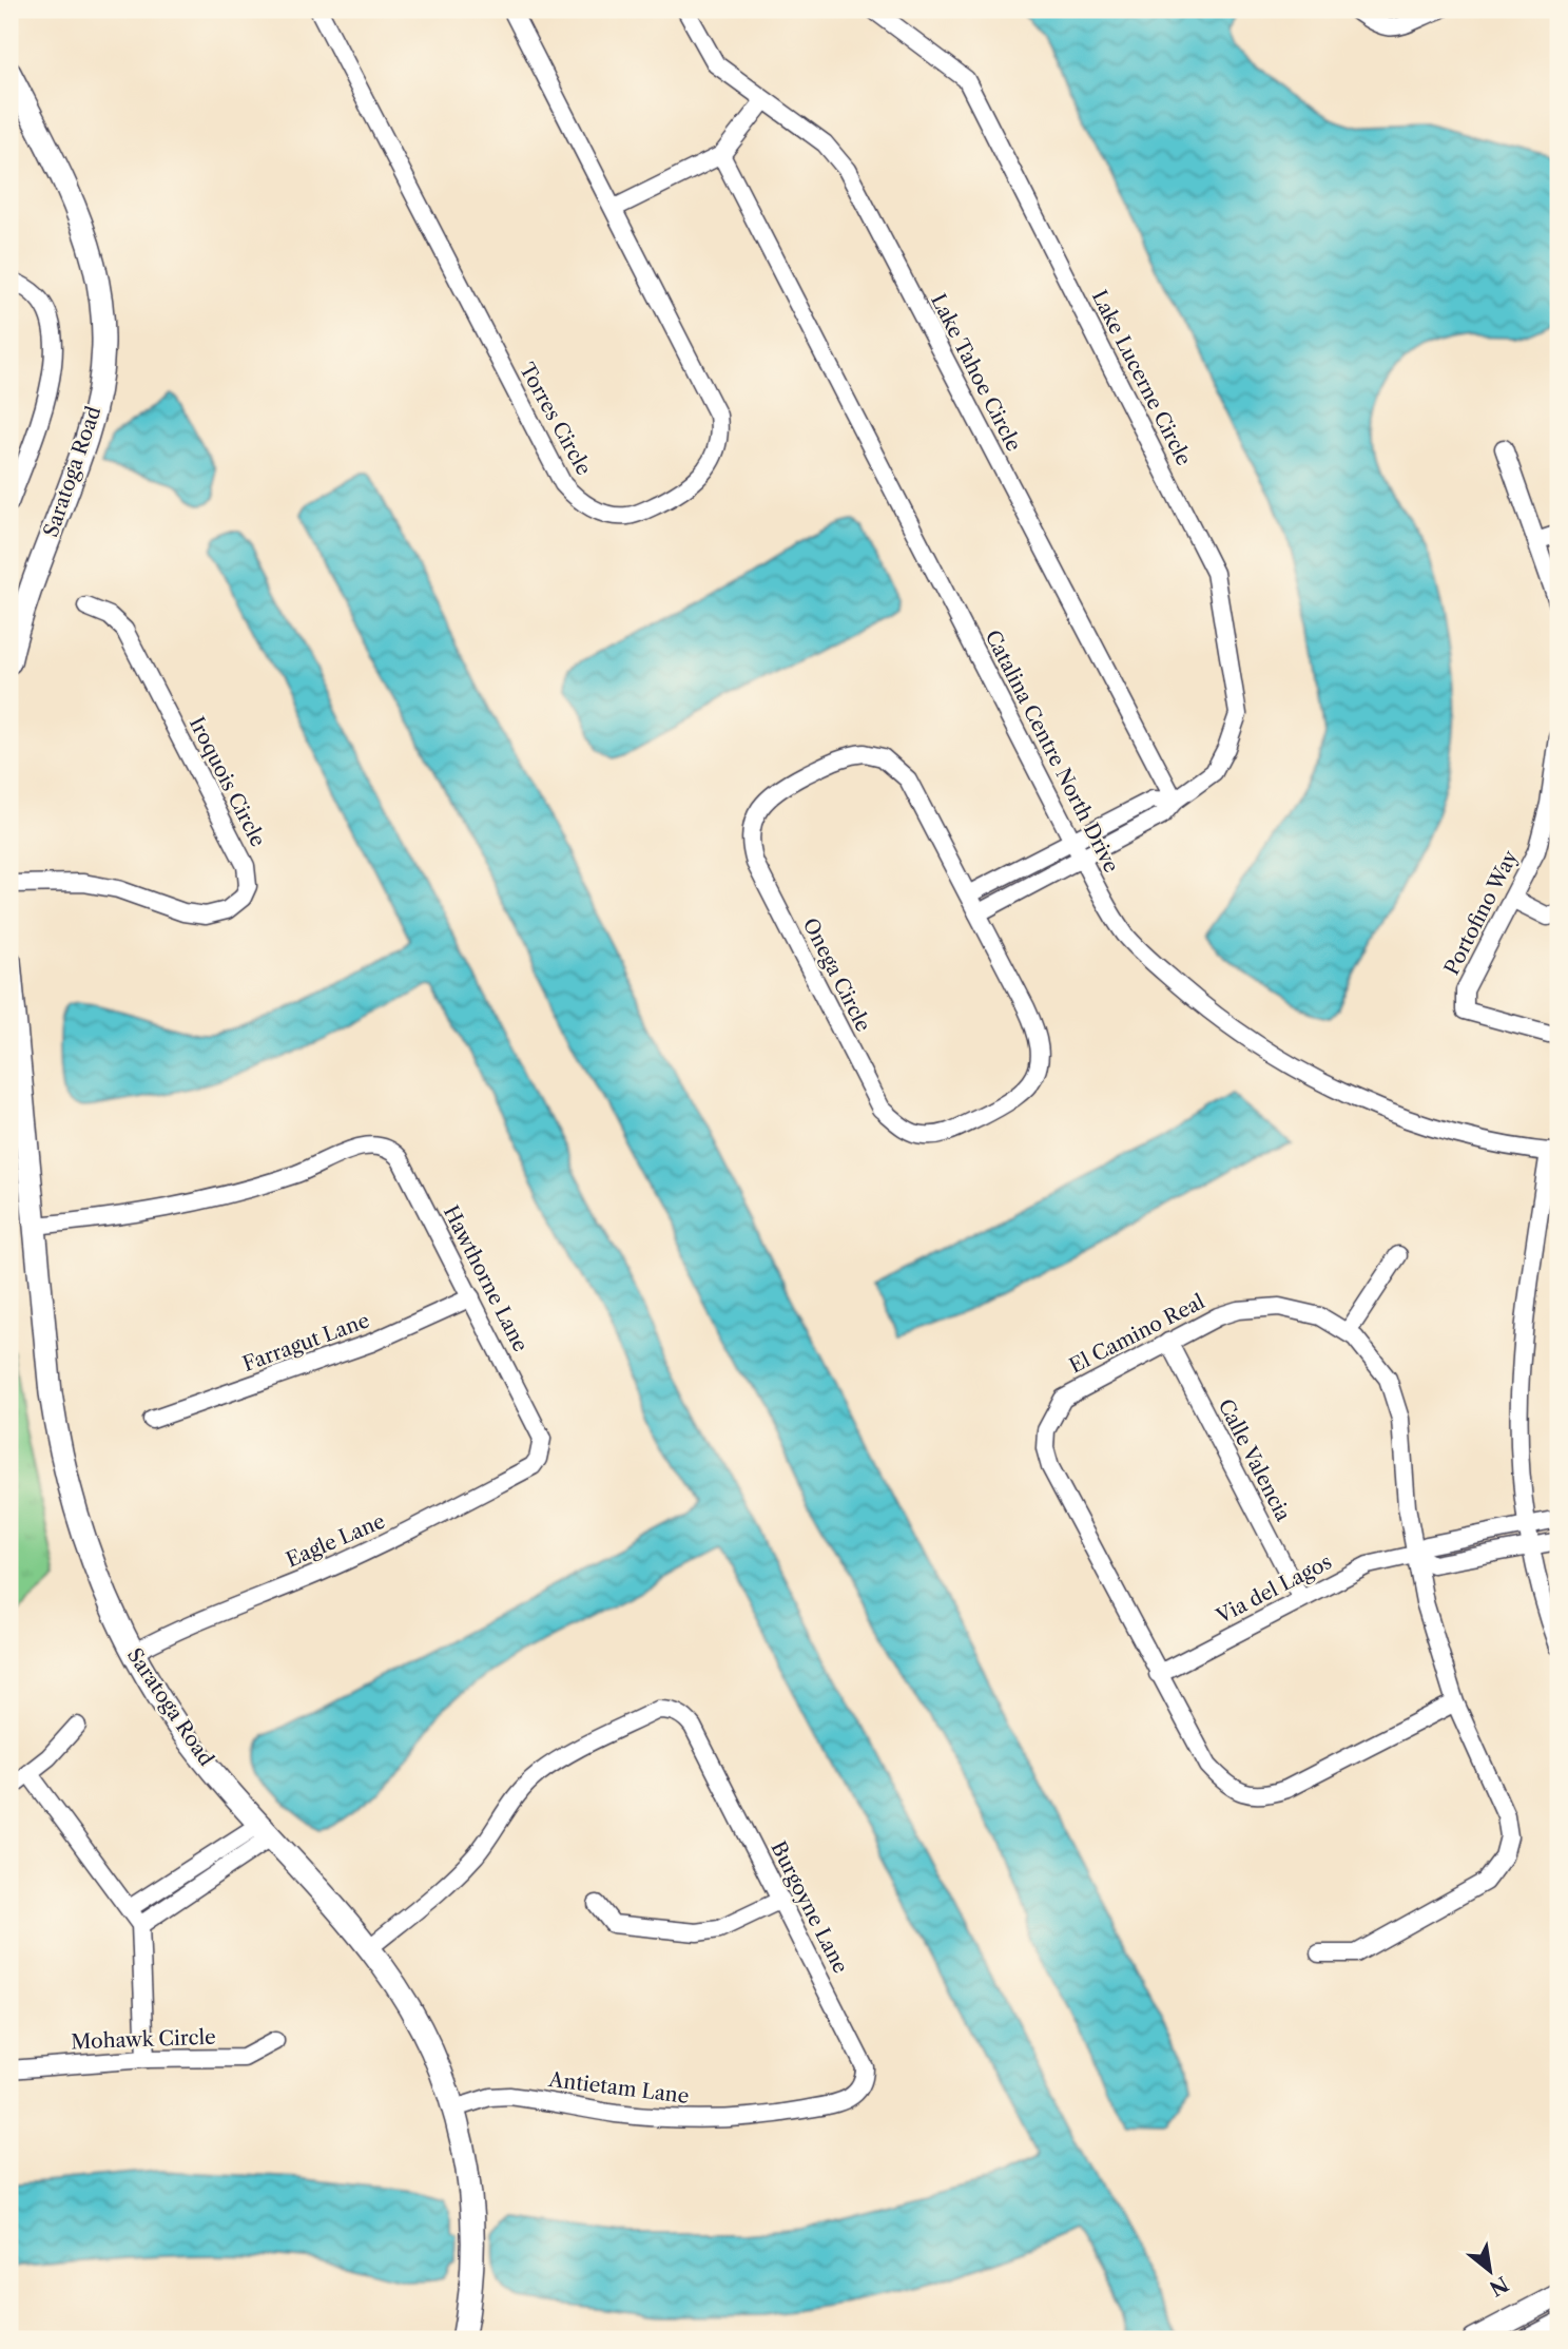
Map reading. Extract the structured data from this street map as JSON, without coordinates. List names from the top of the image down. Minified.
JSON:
{"streets":{"street":["Lake Tahoe Circle","Lake Lucerne Circle","Torres Circle","Saratoga Road","Catalina Centre North Drive","Iroquois Circle","Portofino Way","Onega Circle","Hawthorne Lane","El Camino Real","Farragut Lane","Calle Valencia","Eagle Lane","Via del Lagos","Burgoyne Lane","Mohawk Circle","Antietam Lane"]},"crossings":[["Lake Tahoe Circle","Lake Lucerne Circle"],["Lake Lucerne Circle","Catalina Centre North Drive"],["Saratoga Road","Hawthorne Lane"],["Saratoga Road","Eagle Lane"],["Saratoga Road","Burgoyne Lane"],["Saratoga Road","Antietam Lane"],["Catalina Centre North Drive","Via del Lagos"],["Hawthorne Lane","Farragut Lane"],["Hawthorne Lane","Eagle Lane"],["El Camino Real","Calle Valencia"],["El Camino Real","Via del Lagos"],["Calle Valencia","Via del Lagos"],["Burgoyne Lane","Antietam Lane"]],"north":"bottom right"}
